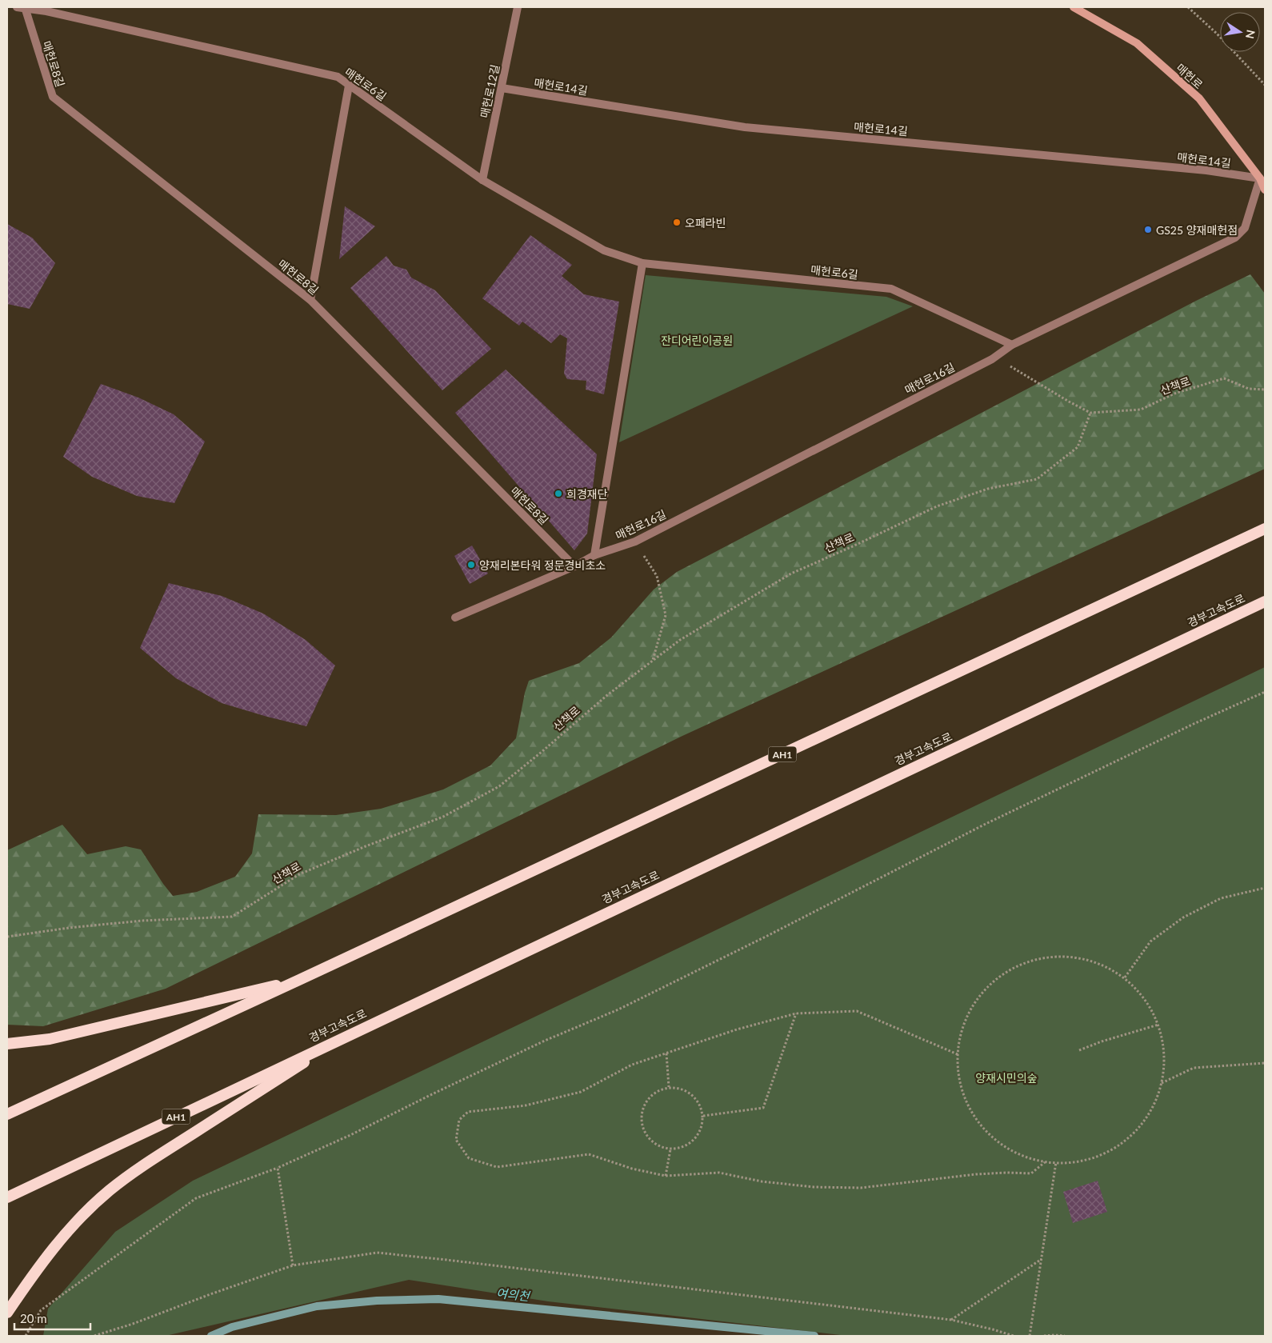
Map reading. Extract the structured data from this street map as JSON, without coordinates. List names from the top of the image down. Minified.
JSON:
{"streets":{"highway":["경부고속도로","AH1"],"main road":["매헌로"],"street":["매헌로8길","매헌로6길","매헌로14길","매헌로12길","매헌로16길"],"path":["산책로"]},"crossings":[["매헌로8길","매헌로6길"],["매헌로8길","매헌로16길"],["매헌로","매헌로14길"],["매헌로","매헌로16길"],["매헌로6길","매헌로12길"],["매헌로6길","매헌로16길"],["매헌로14길","매헌로12길"],["매헌로14길","매헌로16길"]],"water":["여의천"],"parks":["잔디어린이공원","양재시민의숲"],"places":["오페라빈","GS25 양재매헌점","희경재단","양재리본타워 정문경비초소"],"scale_bar":"20 m","north":"right"}
